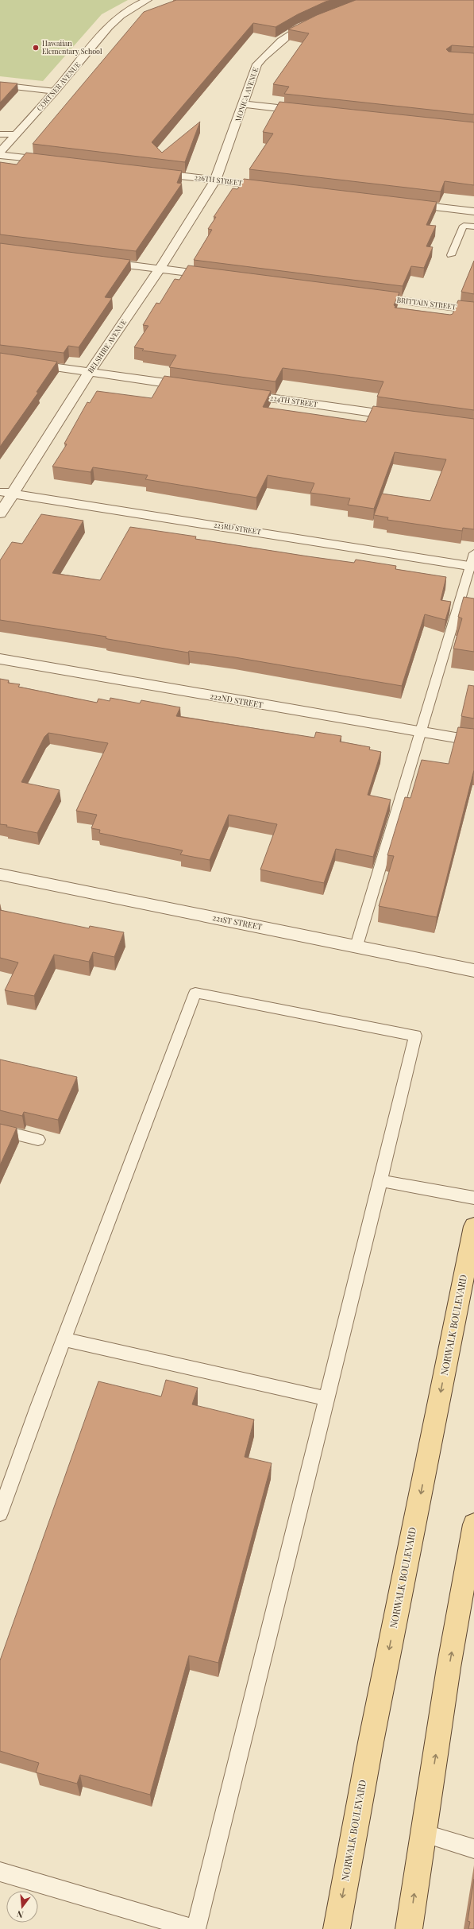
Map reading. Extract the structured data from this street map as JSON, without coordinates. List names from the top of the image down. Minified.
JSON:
{"streets":{"main road":["NORWALK BOULEVARD"],"street":["CORTNER AVENUE","MONICA AVENUE","226TH STREET","BRITTAIN STREET","BELSHIRE AVENUE","224TH STREET","223RD STREET","222ND STREET","221ST STREET"]},"crossings":[["MONICA AVENUE","226TH STREET"],["MONICA AVENUE","BELSHIRE AVENUE"],["226TH STREET","BELSHIRE AVENUE"],["BELSHIRE AVENUE","223RD STREET"]],"places":["Hawaiian Elementary School"],"north":"bottom"}
